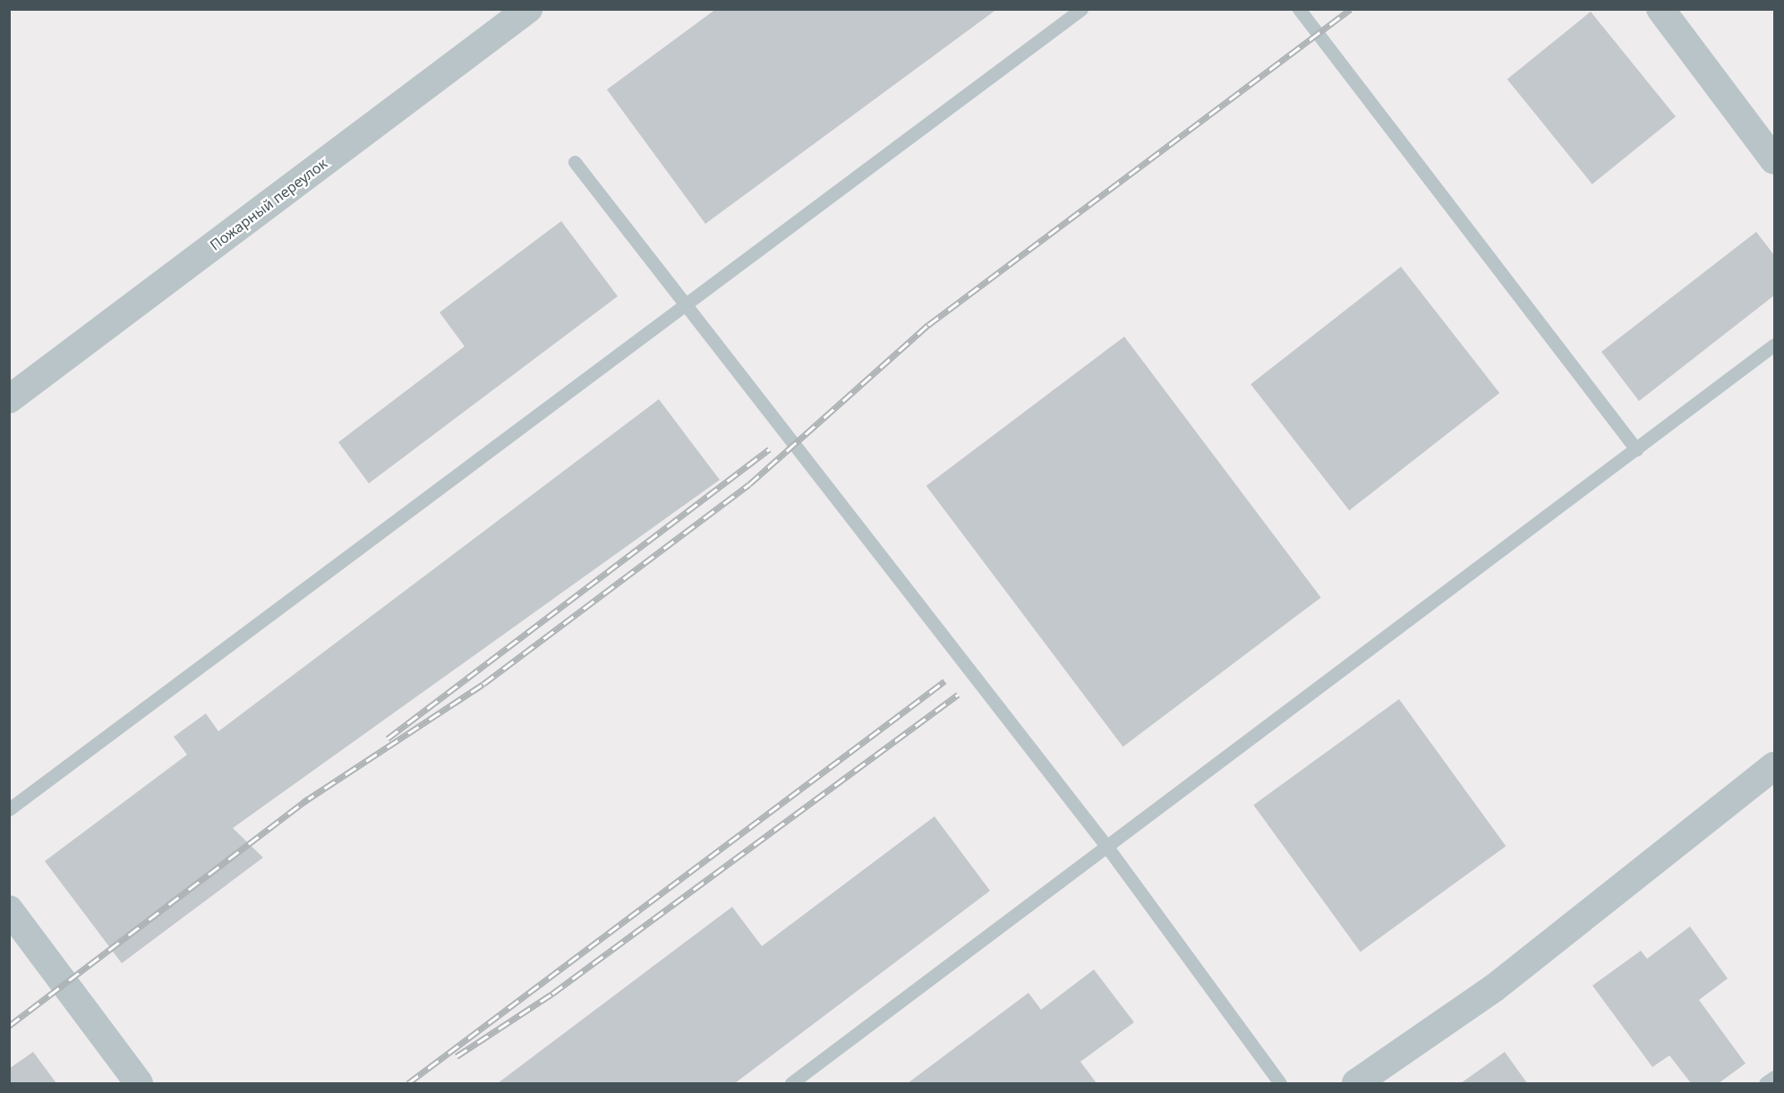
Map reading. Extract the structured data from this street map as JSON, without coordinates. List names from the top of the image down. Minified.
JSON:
{"streets":{"street":["Пожарный переулок"]}}
